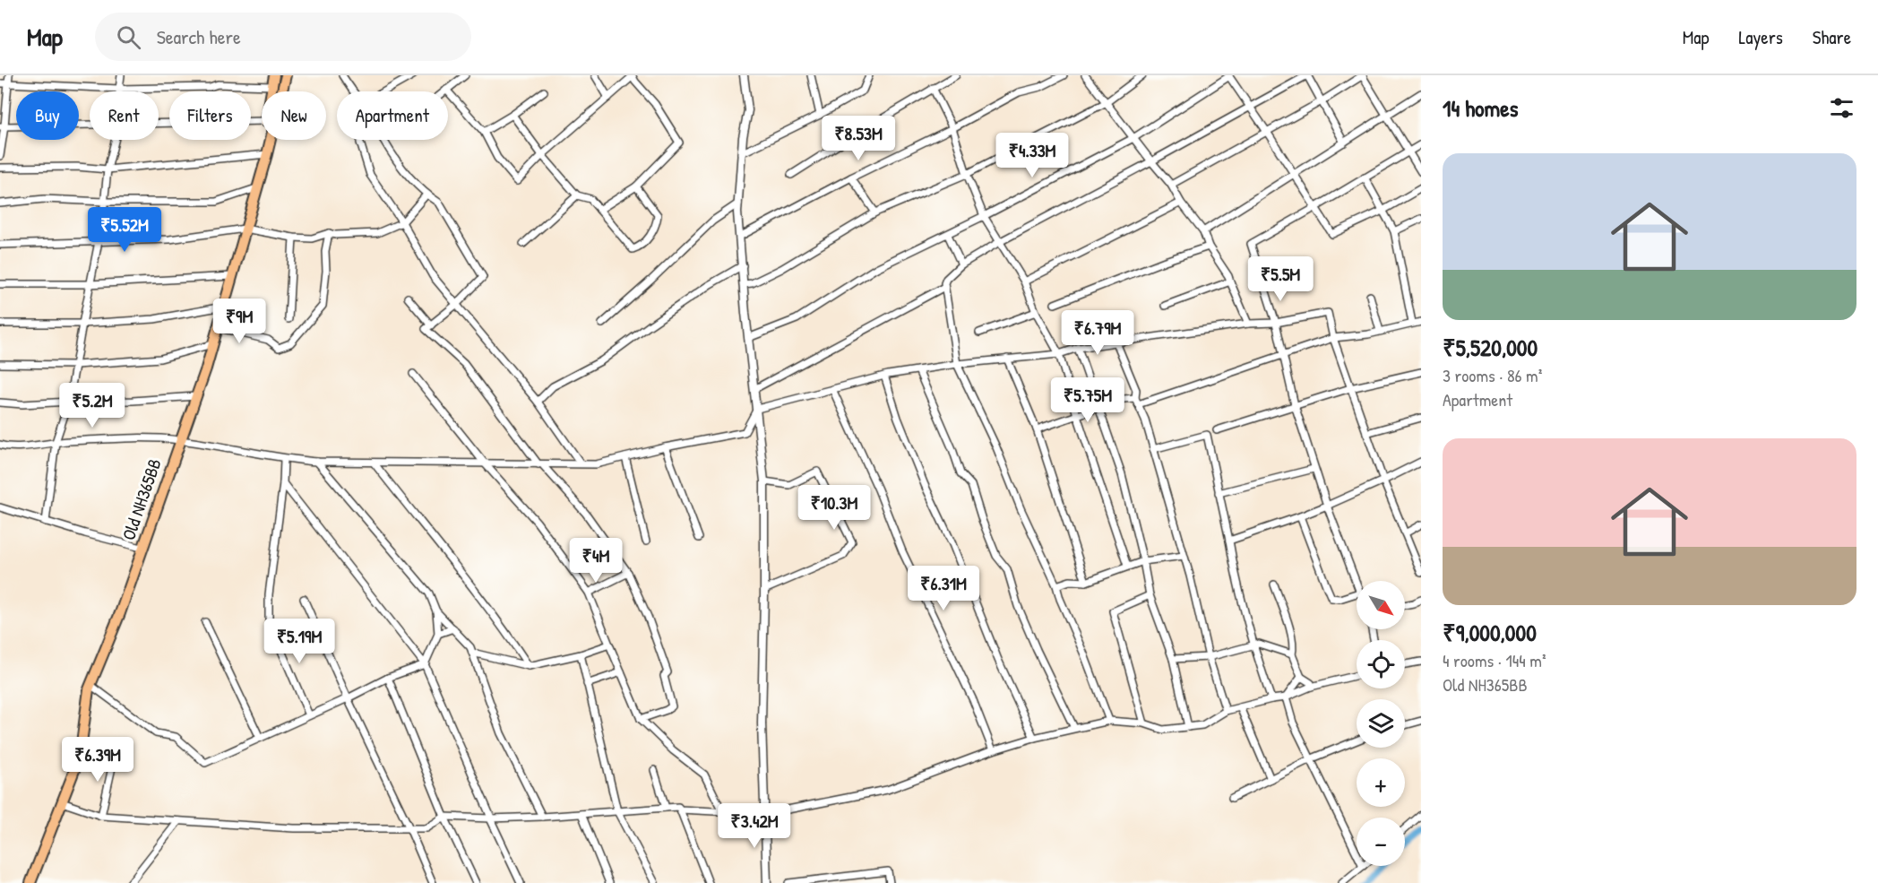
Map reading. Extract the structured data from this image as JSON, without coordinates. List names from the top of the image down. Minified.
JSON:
{"streets":{"main road":["Old NH365BB"]},"north":"bottom right","page":{"header":"Map","search":"Search here","nav":["Map","Layers","Share"],"heading":"14 homes","chip":["Buy","Rent","Filters","New","Apartment"],"price":["₹8.53M","₹4.33M","₹5.52M","₹5.5M","₹9M","₹6.79M","₹5.75M","₹5.2M","₹10.3M","₹4M","₹6.31M","₹5.19M","₹6.39M","₹3.42M"],"list":[{"name":"₹5,520,000","note":"3 rooms · 86 m² · Apartment"},{"name":"₹9,000,000","note":"4 rooms · 144 m² · Old NH365BB"}],"map_buttons":["+","−"]}}
